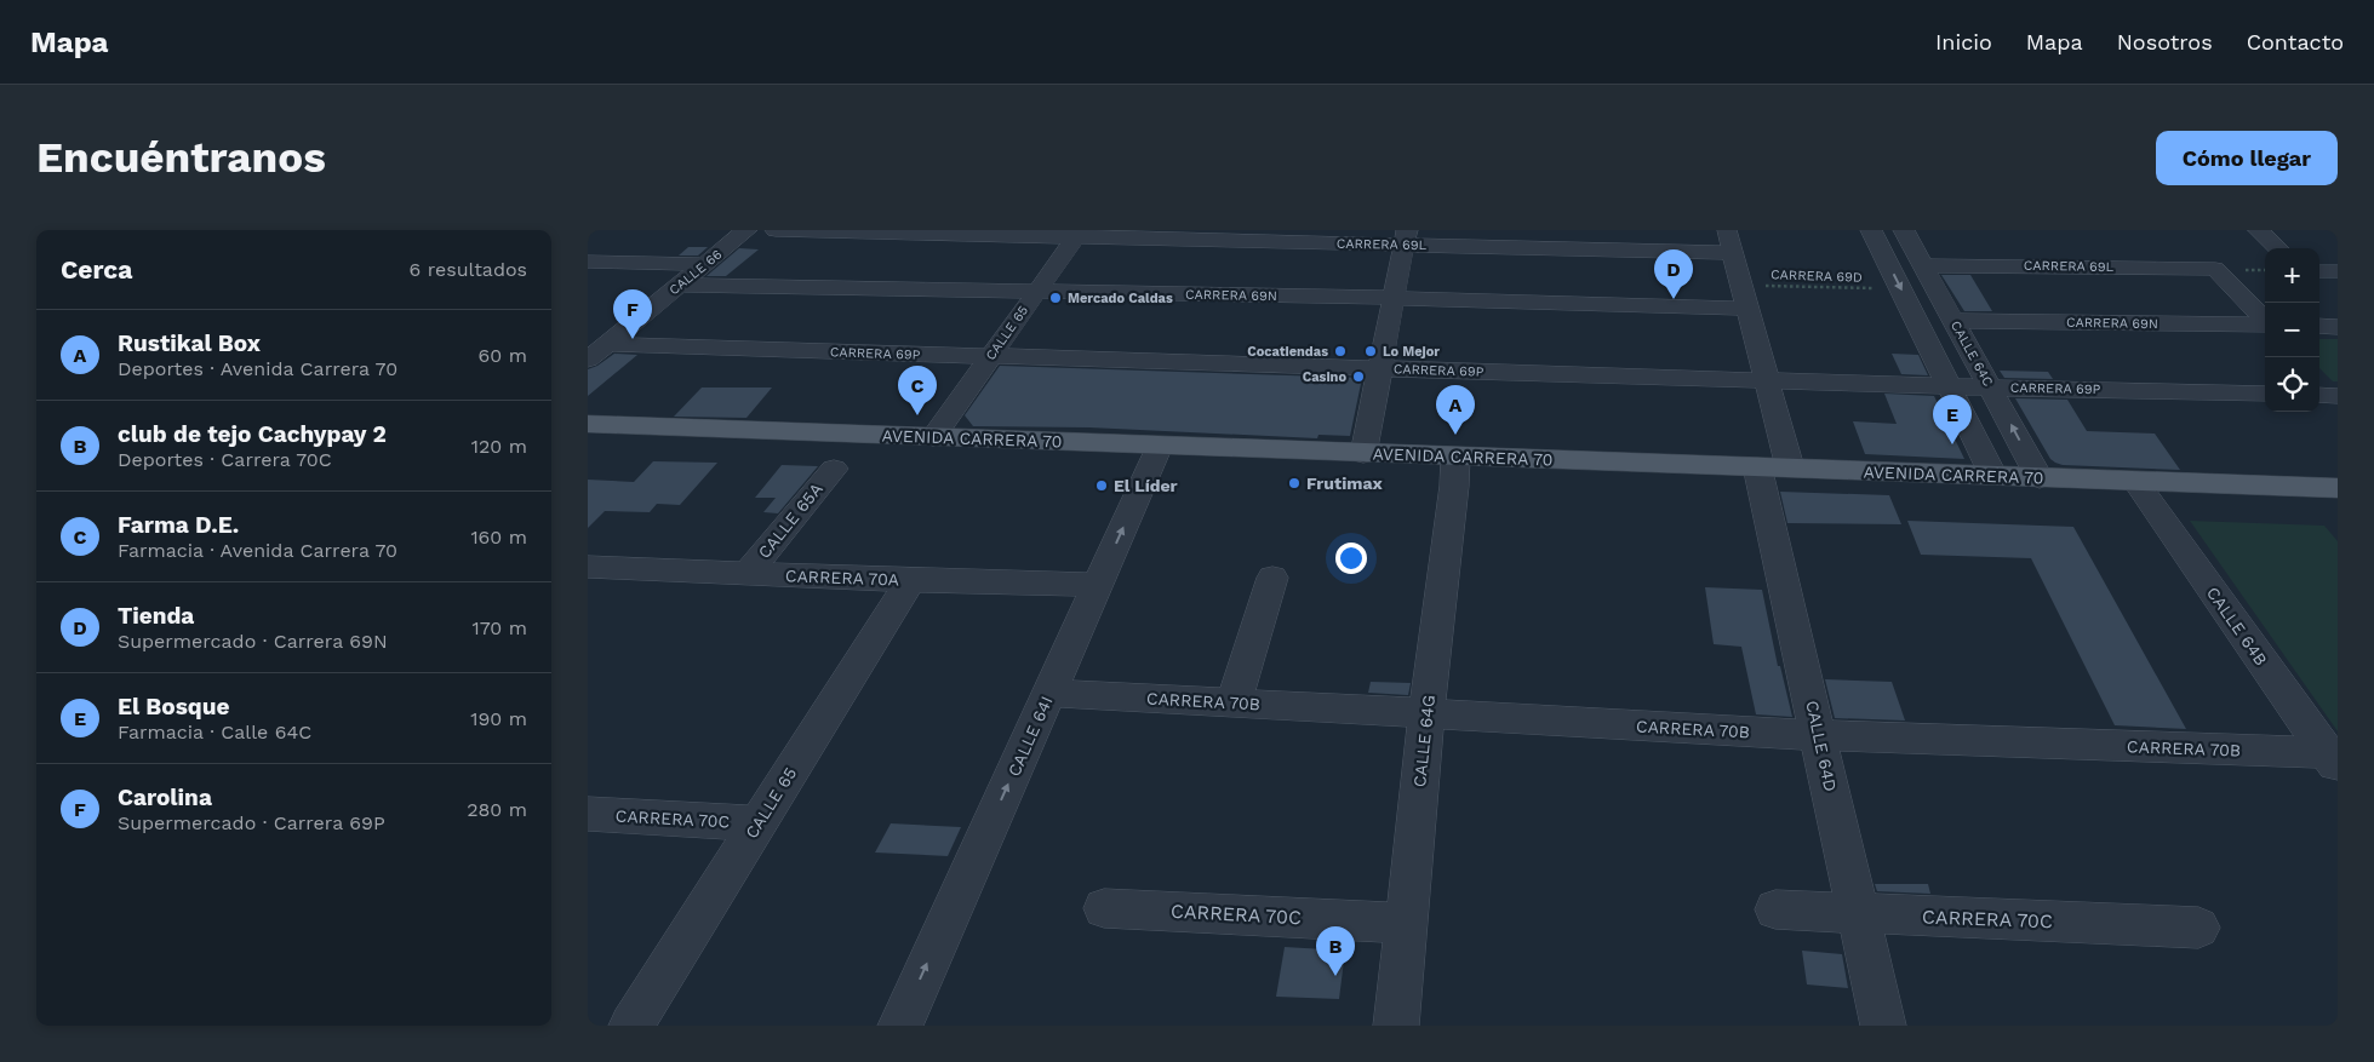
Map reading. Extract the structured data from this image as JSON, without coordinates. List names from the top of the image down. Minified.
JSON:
{"streets":{"main road":["AVENIDA CARRERA 70"],"street":["CARRERA 69L","CALLE 66","CARRERA 69N","CALLE 65","CARRERA 69P","CALLE 64C","CALLE 65A","CARRERA 70A","CALLE 64B","CARRERA 70B","CALLE 64I","CALLE 64G","CALLE 64D","CARRERA 70C"],"path":["CARRERA 69D"]},"crossings":[["CARRERA 69L","CALLE 65"],["CARRERA 69L","CALLE 64C"],["CARRERA 69L","CALLE 64D"],["CALLE 66","CARRERA 69N"],["CALLE 66","CARRERA 69P"],["CARRERA 69D","CALLE 64D"],["CARRERA 69N","CALLE 65"],["CARRERA 69N","CALLE 64C"],["CARRERA 69N","CALLE 64D"],["CALLE 65","CARRERA 69P"],["CALLE 65","AVENIDA CARRERA 70"],["CALLE 65","CARRERA 70A"],["CALLE 65","CARRERA 70C"],["CARRERA 69P","CALLE 64C"],["CARRERA 69P","CALLE 64D"],["CALLE 64C","AVENIDA CARRERA 70"],["AVENIDA CARRERA 70","CALLE 64B"],["AVENIDA CARRERA 70","CALLE 64I"],["AVENIDA CARRERA 70","CALLE 64G"],["AVENIDA CARRERA 70","CALLE 64D"],["CALLE 65A","CARRERA 70A"],["CARRERA 70A","CALLE 64I"],["CALLE 64B","CARRERA 70B"],["CARRERA 70B","CALLE 64I"],["CARRERA 70B","CALLE 64G"],["CARRERA 70B","CALLE 64D"],["CALLE 64G","CARRERA 70C"],["CALLE 64D","CARRERA 70C"]],"one_way":["CALLE 64I"],"places":["Mercado Caldas","Cocatiendas","Lo Mejor","Casino","Frutimax","El Líder"],"page":{"header":"Mapa","nav":["Inicio","Mapa","Nosotros","Contacto"],"buttons":"Cómo llegar","title":"Encuéntranos","heading":["Cerca","6 resultados"],"map_buttons":["+","−"],"pins":["D","F","C","A","E","B"],"list":[{"mark":"A","name":"Rustikal Box","note":"Deportes · Avenida Carrera 70","value":"60 m"},{"mark":"B","name":"club de tejo Cachypay 2","note":"Deportes · Carrera 70C","value":"120 m"},{"mark":"C","name":"Farma D.E.","note":"Farmacia · Avenida Carrera 70","value":"160 m"},{"mark":"D","name":"Tienda","note":"Supermercado · Carrera 69N","value":"170 m"},{"mark":"E","name":"El Bosque","note":"Farmacia · Calle 64C","value":"190 m"},{"mark":"F","name":"Carolina","note":"Supermercado · Carrera 69P","value":"280 m"}]}}
